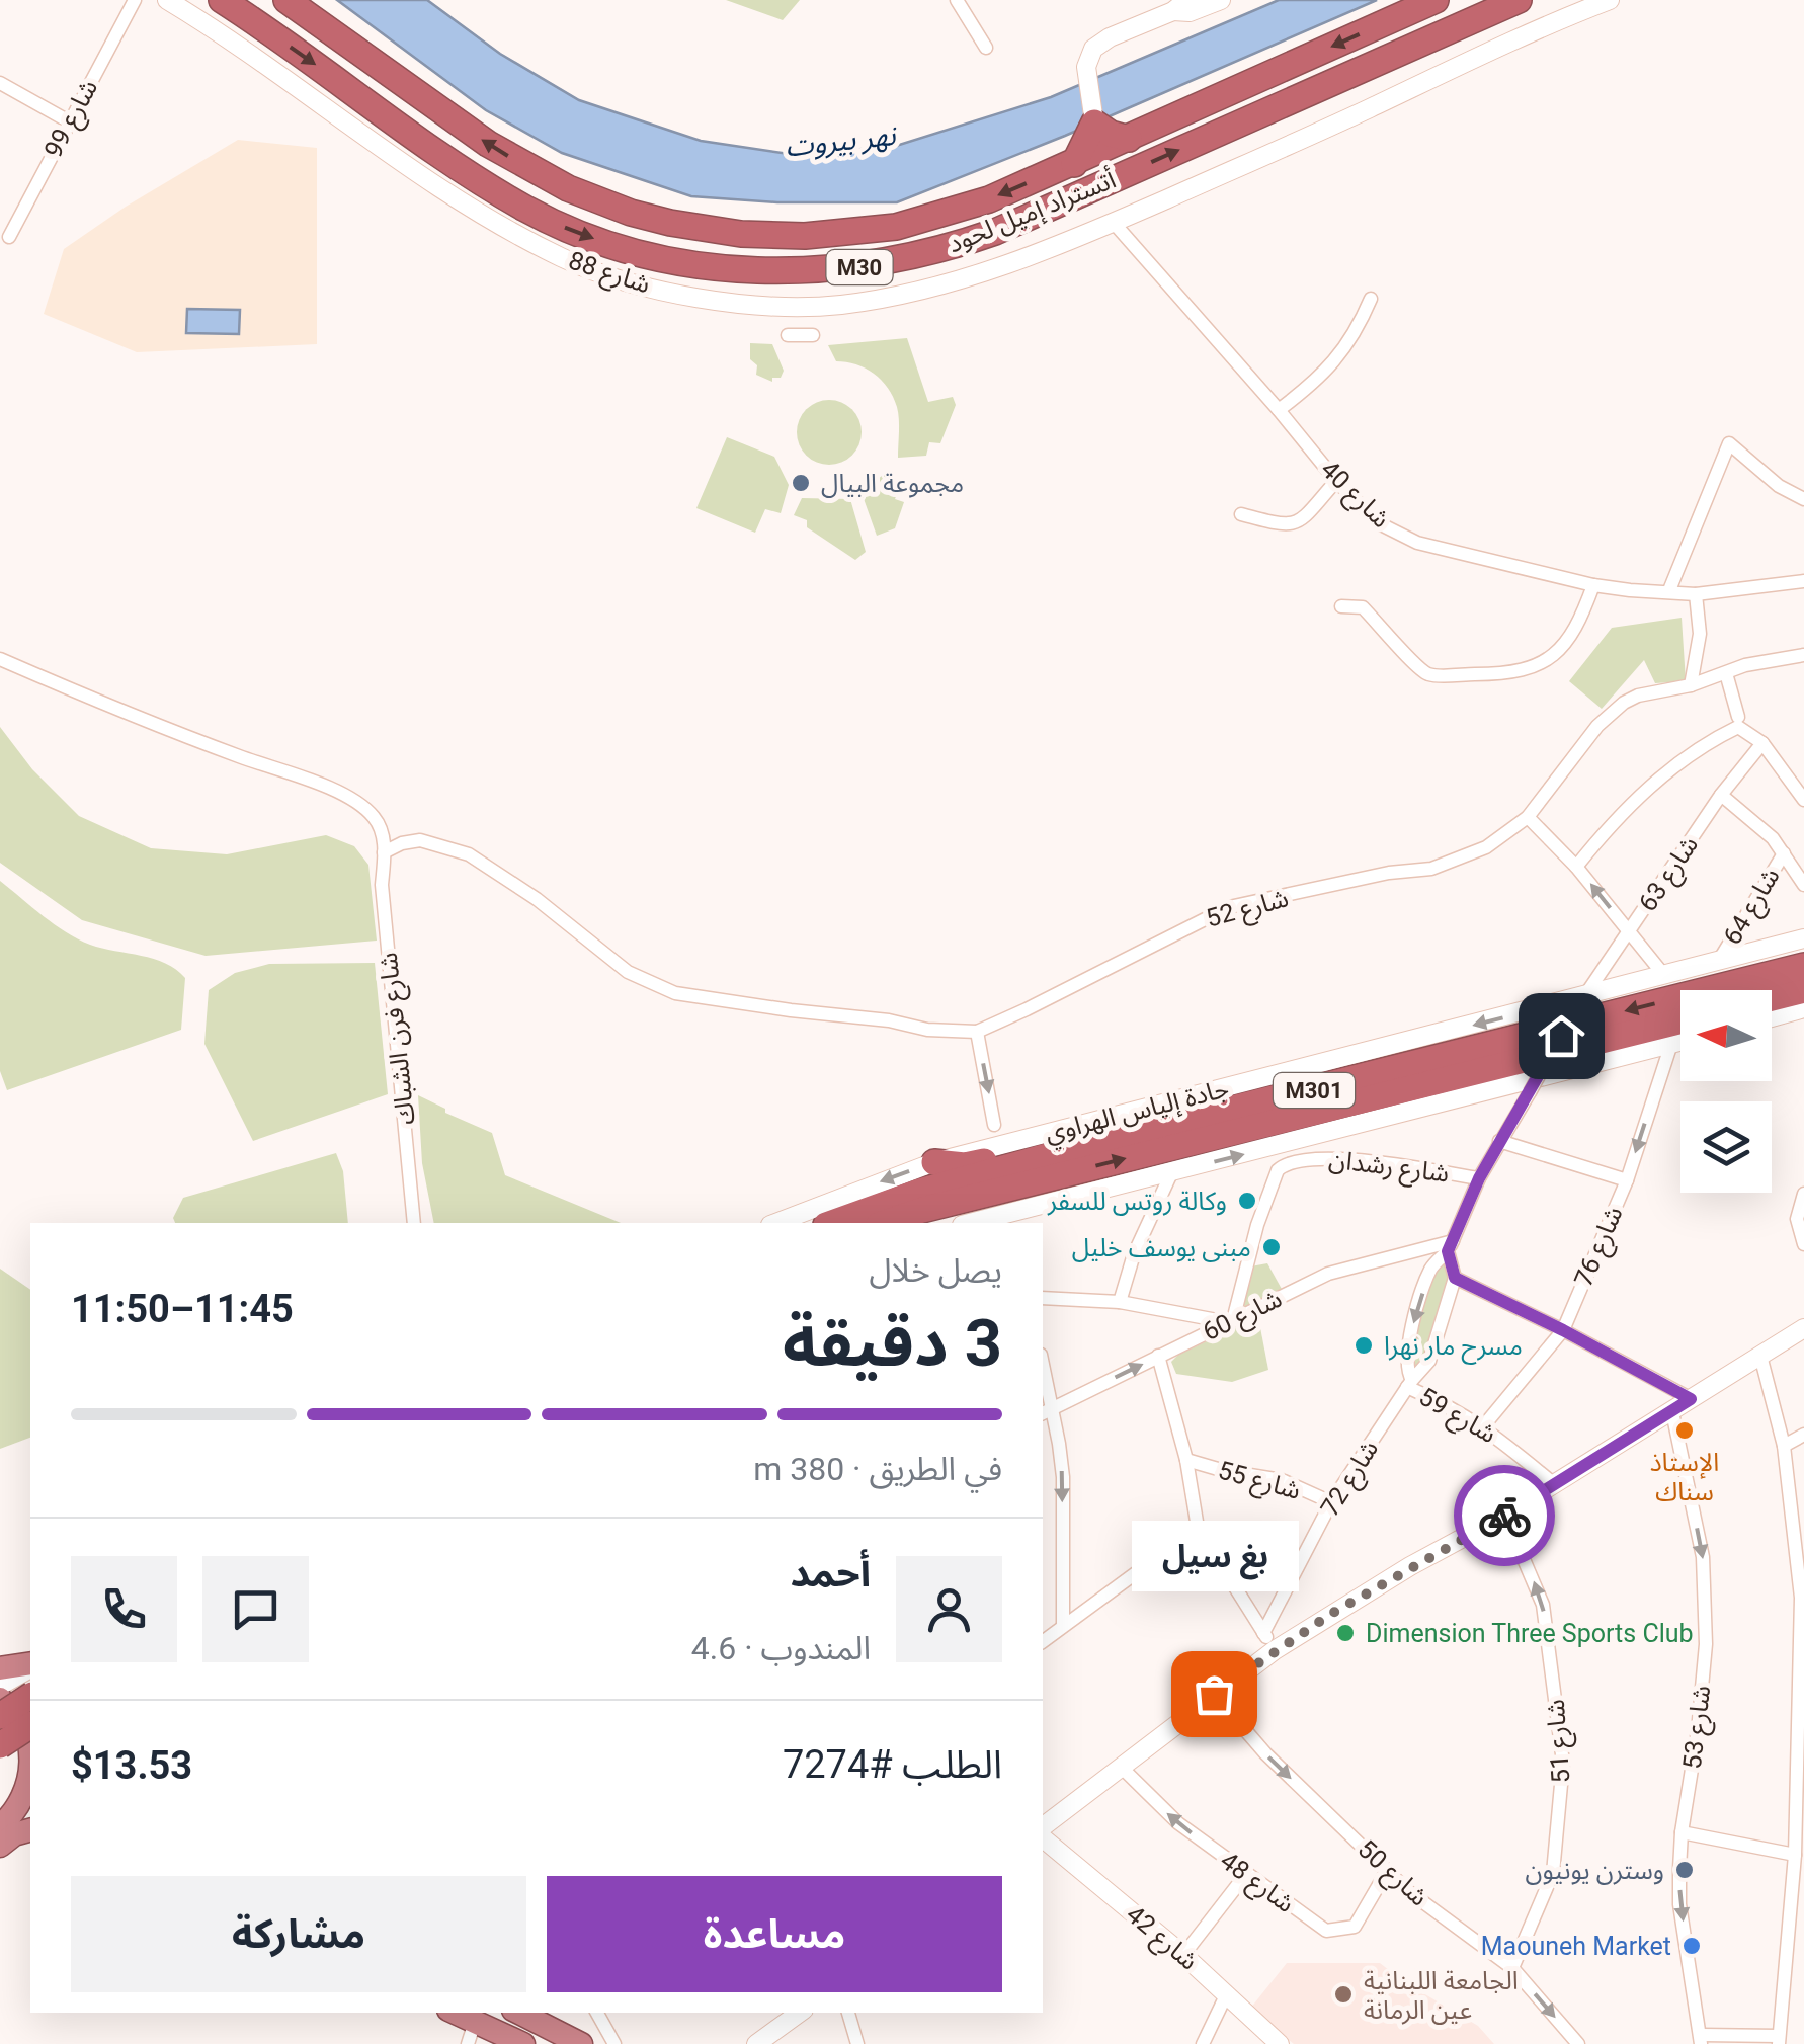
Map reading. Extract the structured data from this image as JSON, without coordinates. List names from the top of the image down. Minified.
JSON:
{"streets":{"highway":["أتستراد إميل لحود","M30","M301","جادة إلياس الهراوي"],"street":["شارع 99","شارع 88","شارع 40","شارع 63","شارع 64","شارع 52","شارع فرن الشباك","شارع رشدان","شارع 76","شارع 60","شارع 59","شارع 72","شارع 55","شارع 53","شارع 51","شارع 50","شارع 48","شارع 42"]},"crossings":[["شارع 88","شارع 40"],["شارع 63","شارع 64"],["شارع 63","جادة إلياس الهراوي"],["شارع 64","جادة إلياس الهراوي"],["شارع رشدان","شارع 60"],["شارع 76","شارع 59"],["شارع 59","شارع 72"],["شارع 72","شارع 55"],["شارع 51","شارع 50"],["شارع 50","شارع 48"]],"one_way":["شارع 51","شارع 50","شارع 48"],"water":["نهر بيروت"],"places":["مجموعة البيال","وكالة روتس للسفر","مبنى يوسف خليل","مسرح مار نهرا","الإستاذ سناك","Dimension Three Sports Club","بغ سيل","وسترن يونيون","Maouneh Market","الجامعة اللبنانية عين الرمانة"],"north":"left","page":{"heading":["3 دقيقة","يصل خلال","11:45–11:50"],"panel":["أحمد","المندوب · 4.6","الطلب #7274","$13.53"],"bar":"في الطريق · 380 m","bubble":"بغ سيل","buttons":["مساعدة","مشاركة"]}}
